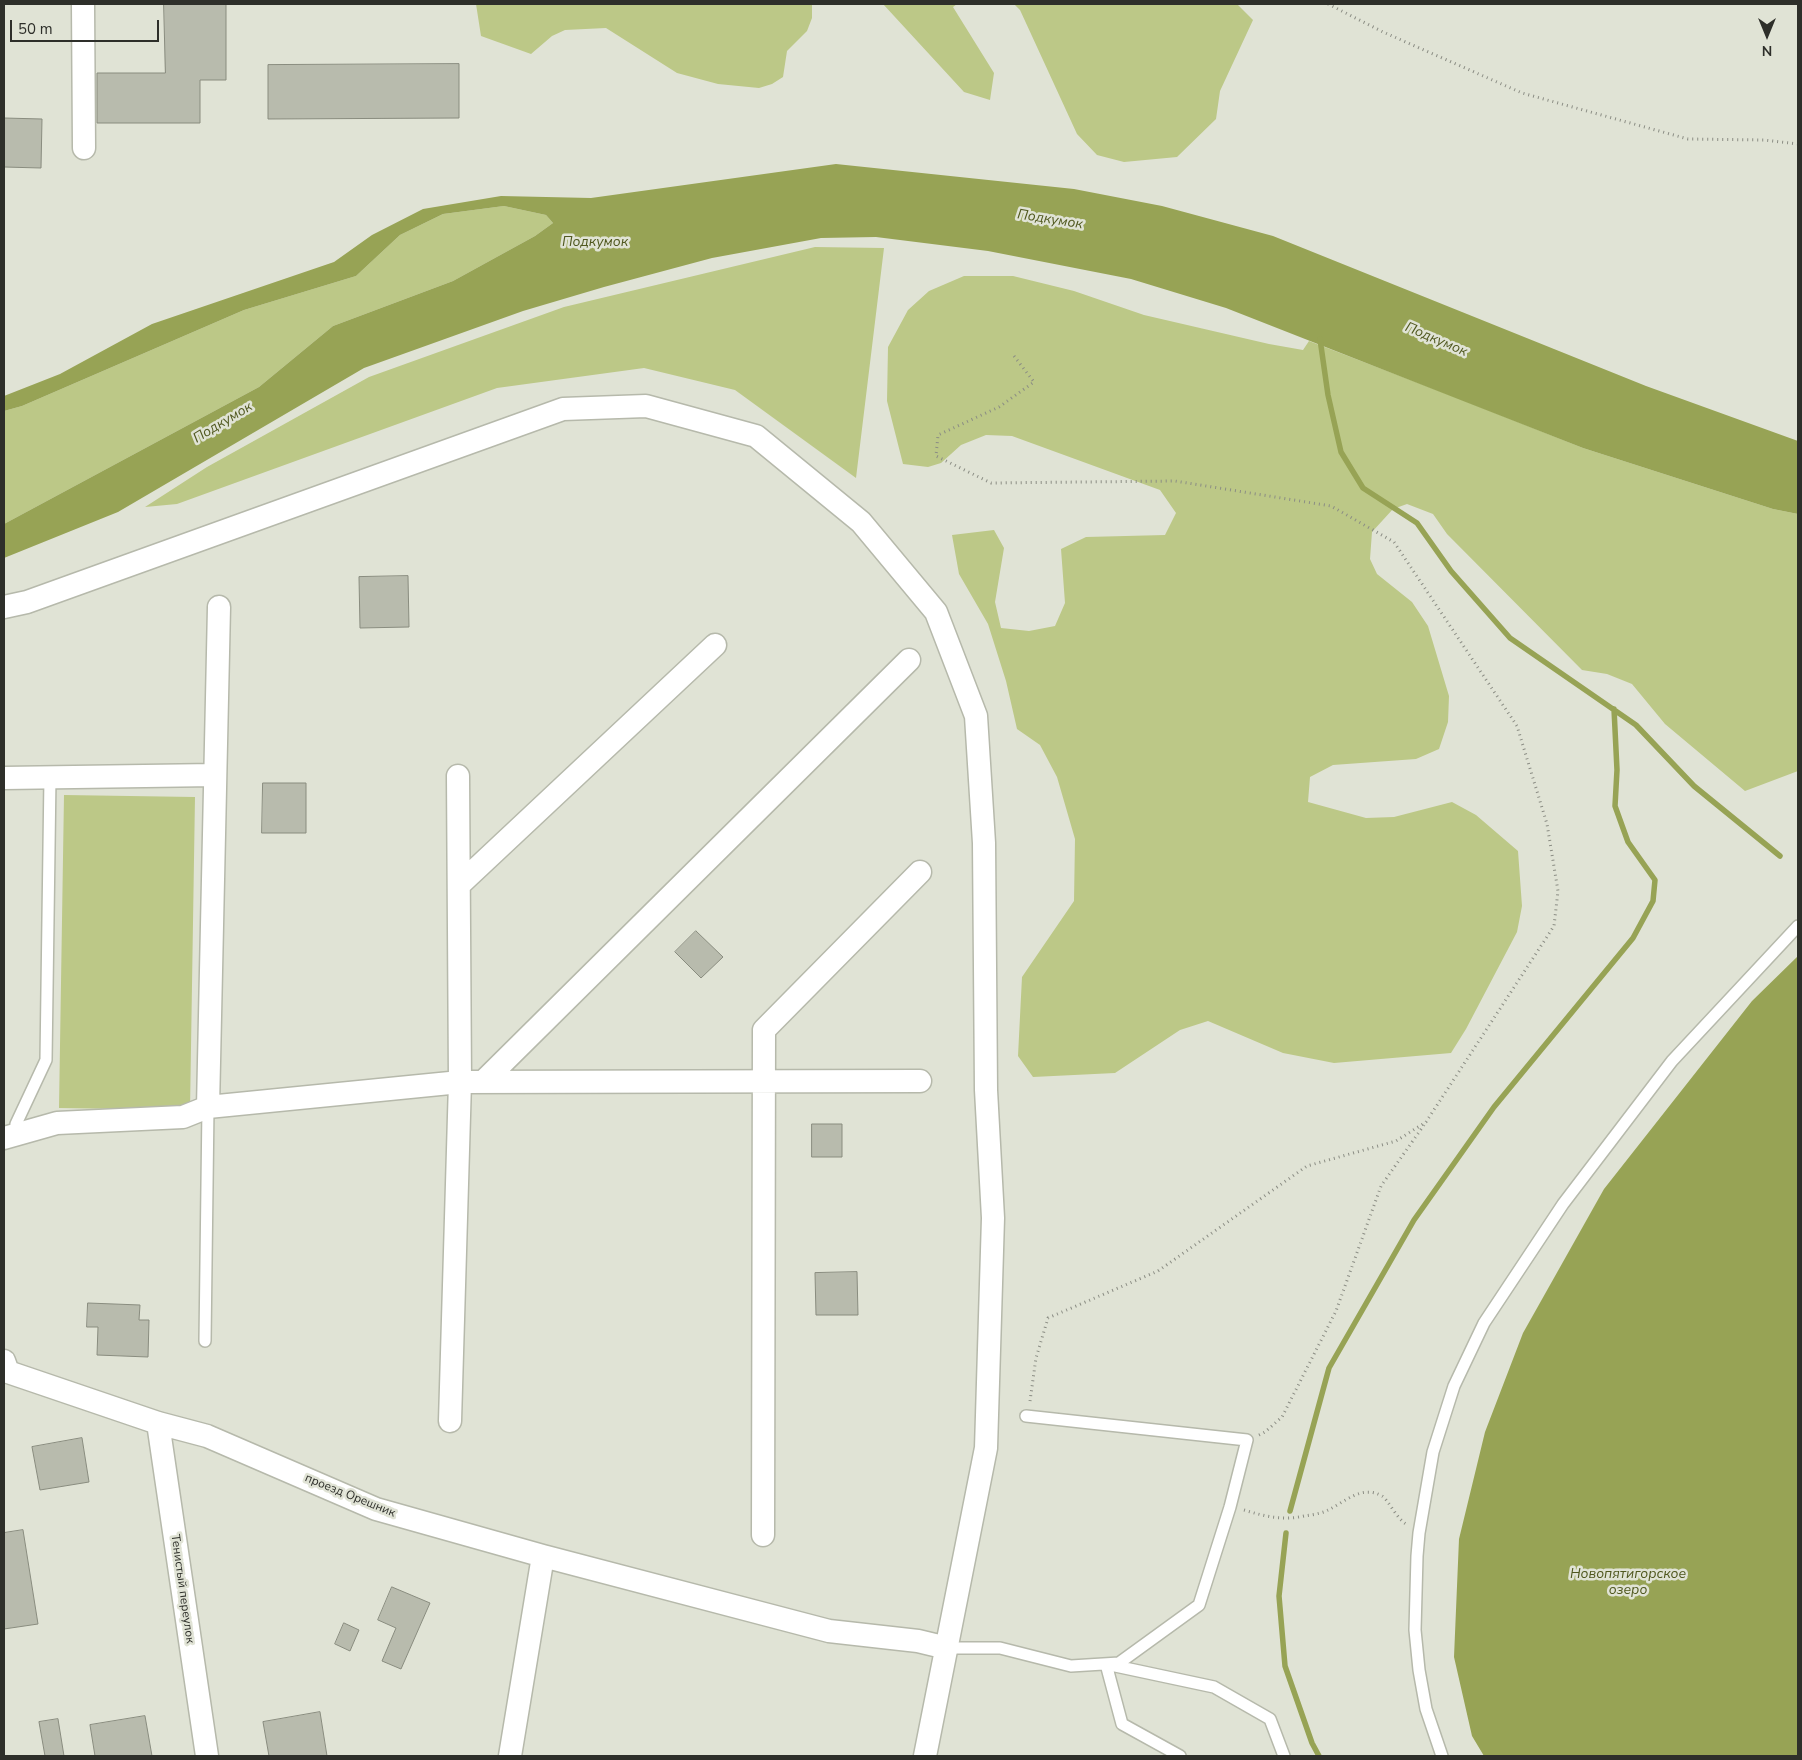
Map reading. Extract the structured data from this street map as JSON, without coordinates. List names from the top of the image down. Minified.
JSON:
{"streets":{"street":["проезд Орешник","Тенистый переулок"]},"crossings":[["проезд Орешник","Тенистый переулок"]],"water":["Подкумок","Новопятигорское озеро"],"scale_bar":"50 m","north":"bottom"}
